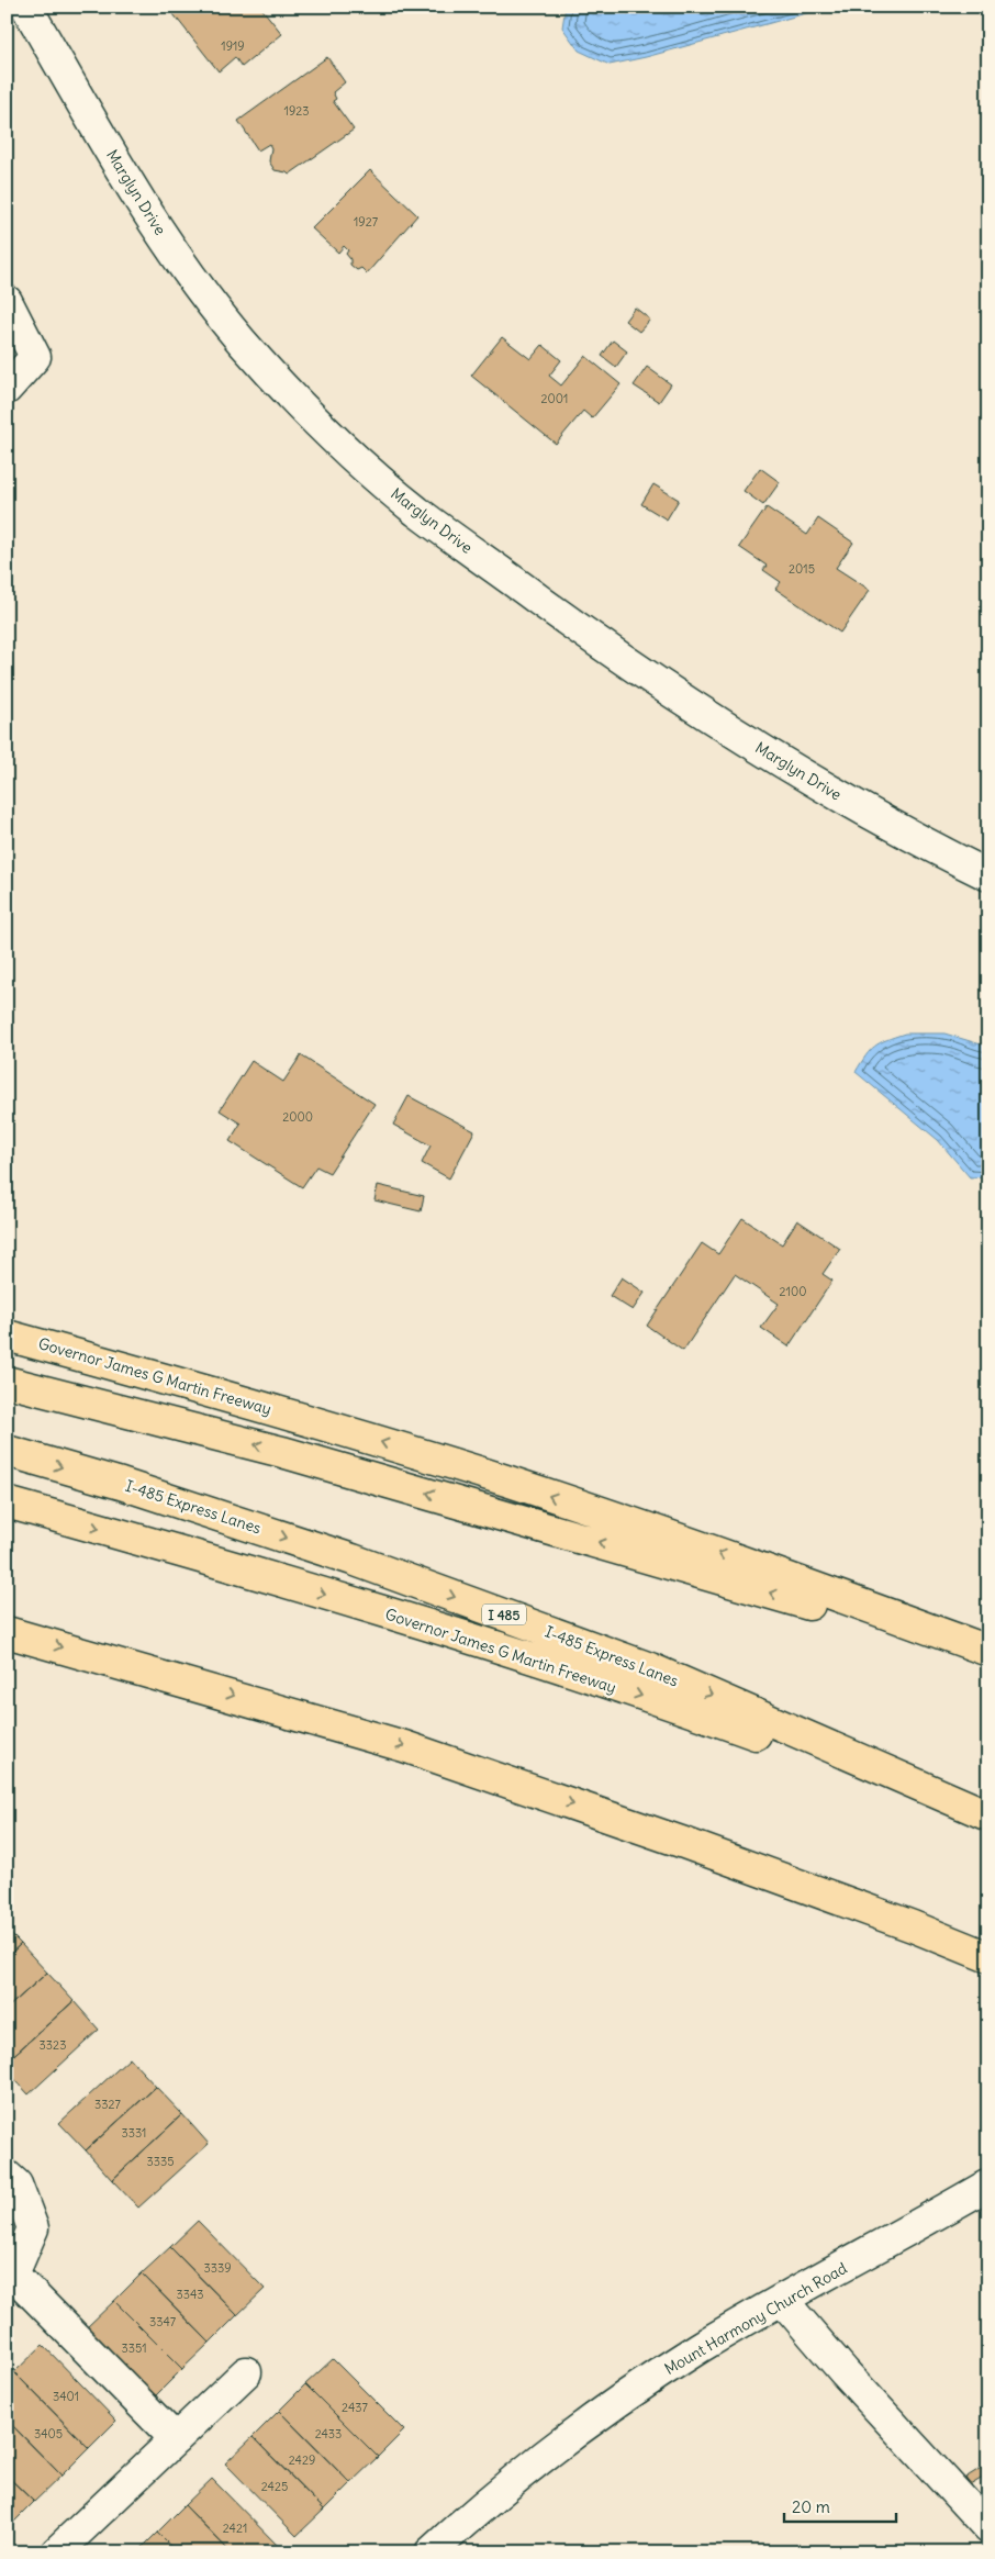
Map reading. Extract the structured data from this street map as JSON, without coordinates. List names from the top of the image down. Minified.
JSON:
{"streets":{"highway":["Governor James G Martin Freeway","I-485 Express Lanes","I 485"],"street":["Marglyn Drive","Mount Harmony Church Road"]},"house_numbers":["1919","1923","1927","2001","2015","2000","2100","3323","3327","3331","3335","3339","3343","3347","3351","3401","2437","3405","2433","2429","2425","2421"],"scale_bar":"20 m"}
